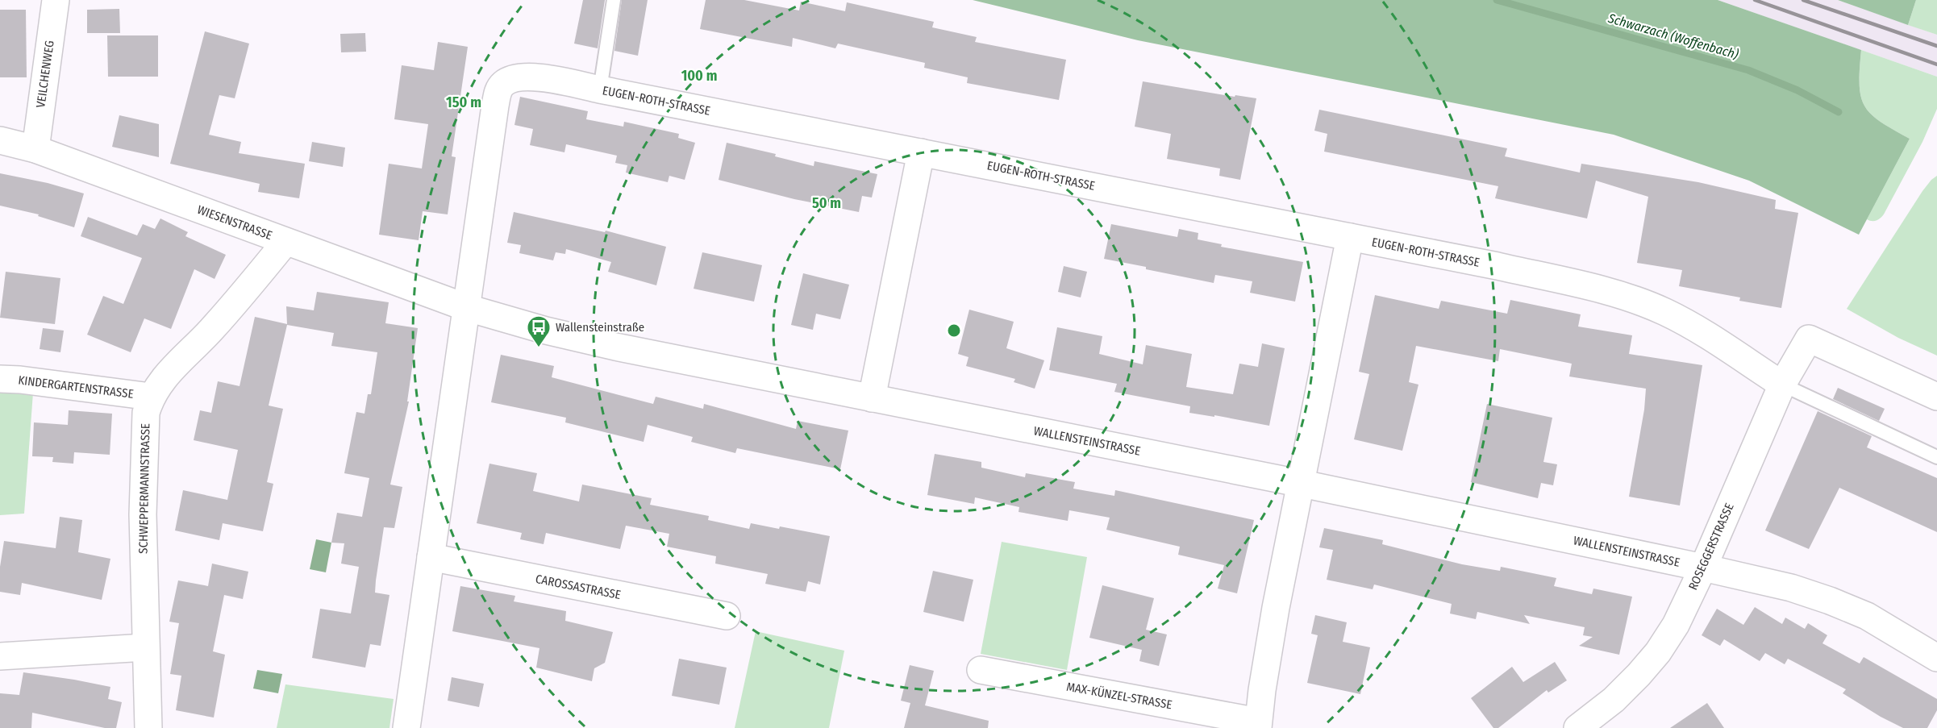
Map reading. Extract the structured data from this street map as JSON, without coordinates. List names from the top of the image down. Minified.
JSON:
{"streets":{"street":["VEILCHENWEG","EUGEN-ROTH-STRASSE","WIESENSTRASSE","KINDERGARTENSTRASSE","WALLENSTEINSTRASSE","SCHWEPPERMANNSTRASSE","ROSEGGERSTRASSE","CAROSSASTRASSE","MAX-KÜNZEL-STRASSE"]},"crossings":[["VEILCHENWEG","WIESENSTRASSE"],["EUGEN-ROTH-STRASSE","WIESENSTRASSE"],["EUGEN-ROTH-STRASSE","WALLENSTEINSTRASSE"],["EUGEN-ROTH-STRASSE","ROSEGGERSTRASSE"],["WIESENSTRASSE","WALLENSTEINSTRASSE"],["WIESENSTRASSE","SCHWEPPERMANNSTRASSE"],["KINDERGARTENSTRASSE","SCHWEPPERMANNSTRASSE"],["WALLENSTEINSTRASSE","ROSEGGERSTRASSE"],["WALLENSTEINSTRASSE","MAX-KÜNZEL-STRASSE"]],"water":["Schwarzach (Woffenbach)"],"places":{"bus stop":["Wallensteinstraße"]},"rings":["100 m","150 m","50 m"]}
